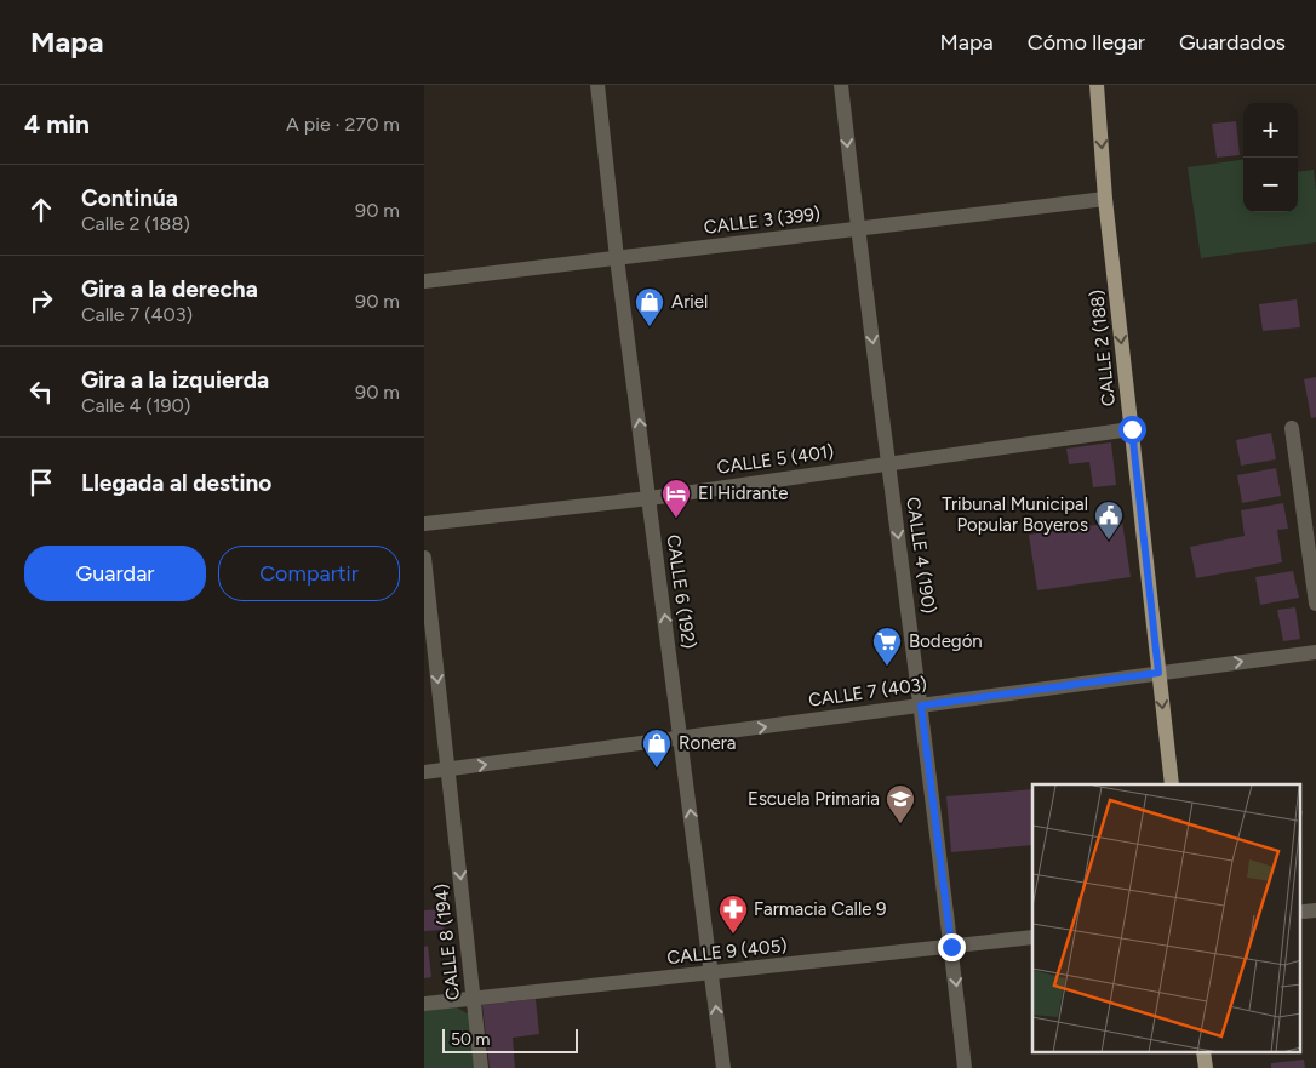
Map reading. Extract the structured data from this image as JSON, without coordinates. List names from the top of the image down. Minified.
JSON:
{"streets":{"main road":["CALLE 2 (188)"],"street":["CALLE 3 (399)","CALLE 5 (401)","CALLE 4 (190)","CALLE 6 (192)","CALLE 7 (403)","CALLE 8 (194)","CALLE 9 (405)"]},"crossings":[["CALLE 3 (399)","CALLE 2 (188)"],["CALLE 3 (399)","CALLE 4 (190)"],["CALLE 3 (399)","CALLE 6 (192)"],["CALLE 2 (188)","CALLE 5 (401)"],["CALLE 2 (188)","CALLE 7 (403)"],["CALLE 5 (401)","CALLE 4 (190)"],["CALLE 5 (401)","CALLE 6 (192)"],["CALLE 4 (190)","CALLE 7 (403)"],["CALLE 4 (190)","CALLE 9 (405)"],["CALLE 6 (192)","CALLE 7 (403)"],["CALLE 6 (192)","CALLE 9 (405)"],["CALLE 7 (403)","CALLE 8 (194)"],["CALLE 8 (194)","CALLE 9 (405)"]],"one_way":["CALLE 2 (188)","CALLE 4 (190)","CALLE 6 (192)","CALLE 7 (403)","CALLE 8 (194)"],"places":{"shop":["Ariel","Ronera"],"hotel":["El Hidrante"],"public building":["Tribunal Municipal Popular Boyeros"],"supermarket":["Bodegón"],"school or university":["Escuela Primaria"],"pharmacy":["Farmacia Calle 9"]},"scale_bar":"50 m","page":{"header":"Mapa","nav":["Mapa","Cómo llegar","Guardados"],"heading":["4 min","A pie · 270 m"],"map_buttons":["+","−"],"list":[["Continúa","Calle 2 (188)","90 m"],["Gira a la derecha","Calle 7 (403)","90 m"],["Gira a la izquierda","Calle 4 (190)","90 m"],"Llegada al destino"],"buttons":["Guardar","Compartir"],"scale":"50 m"}}
